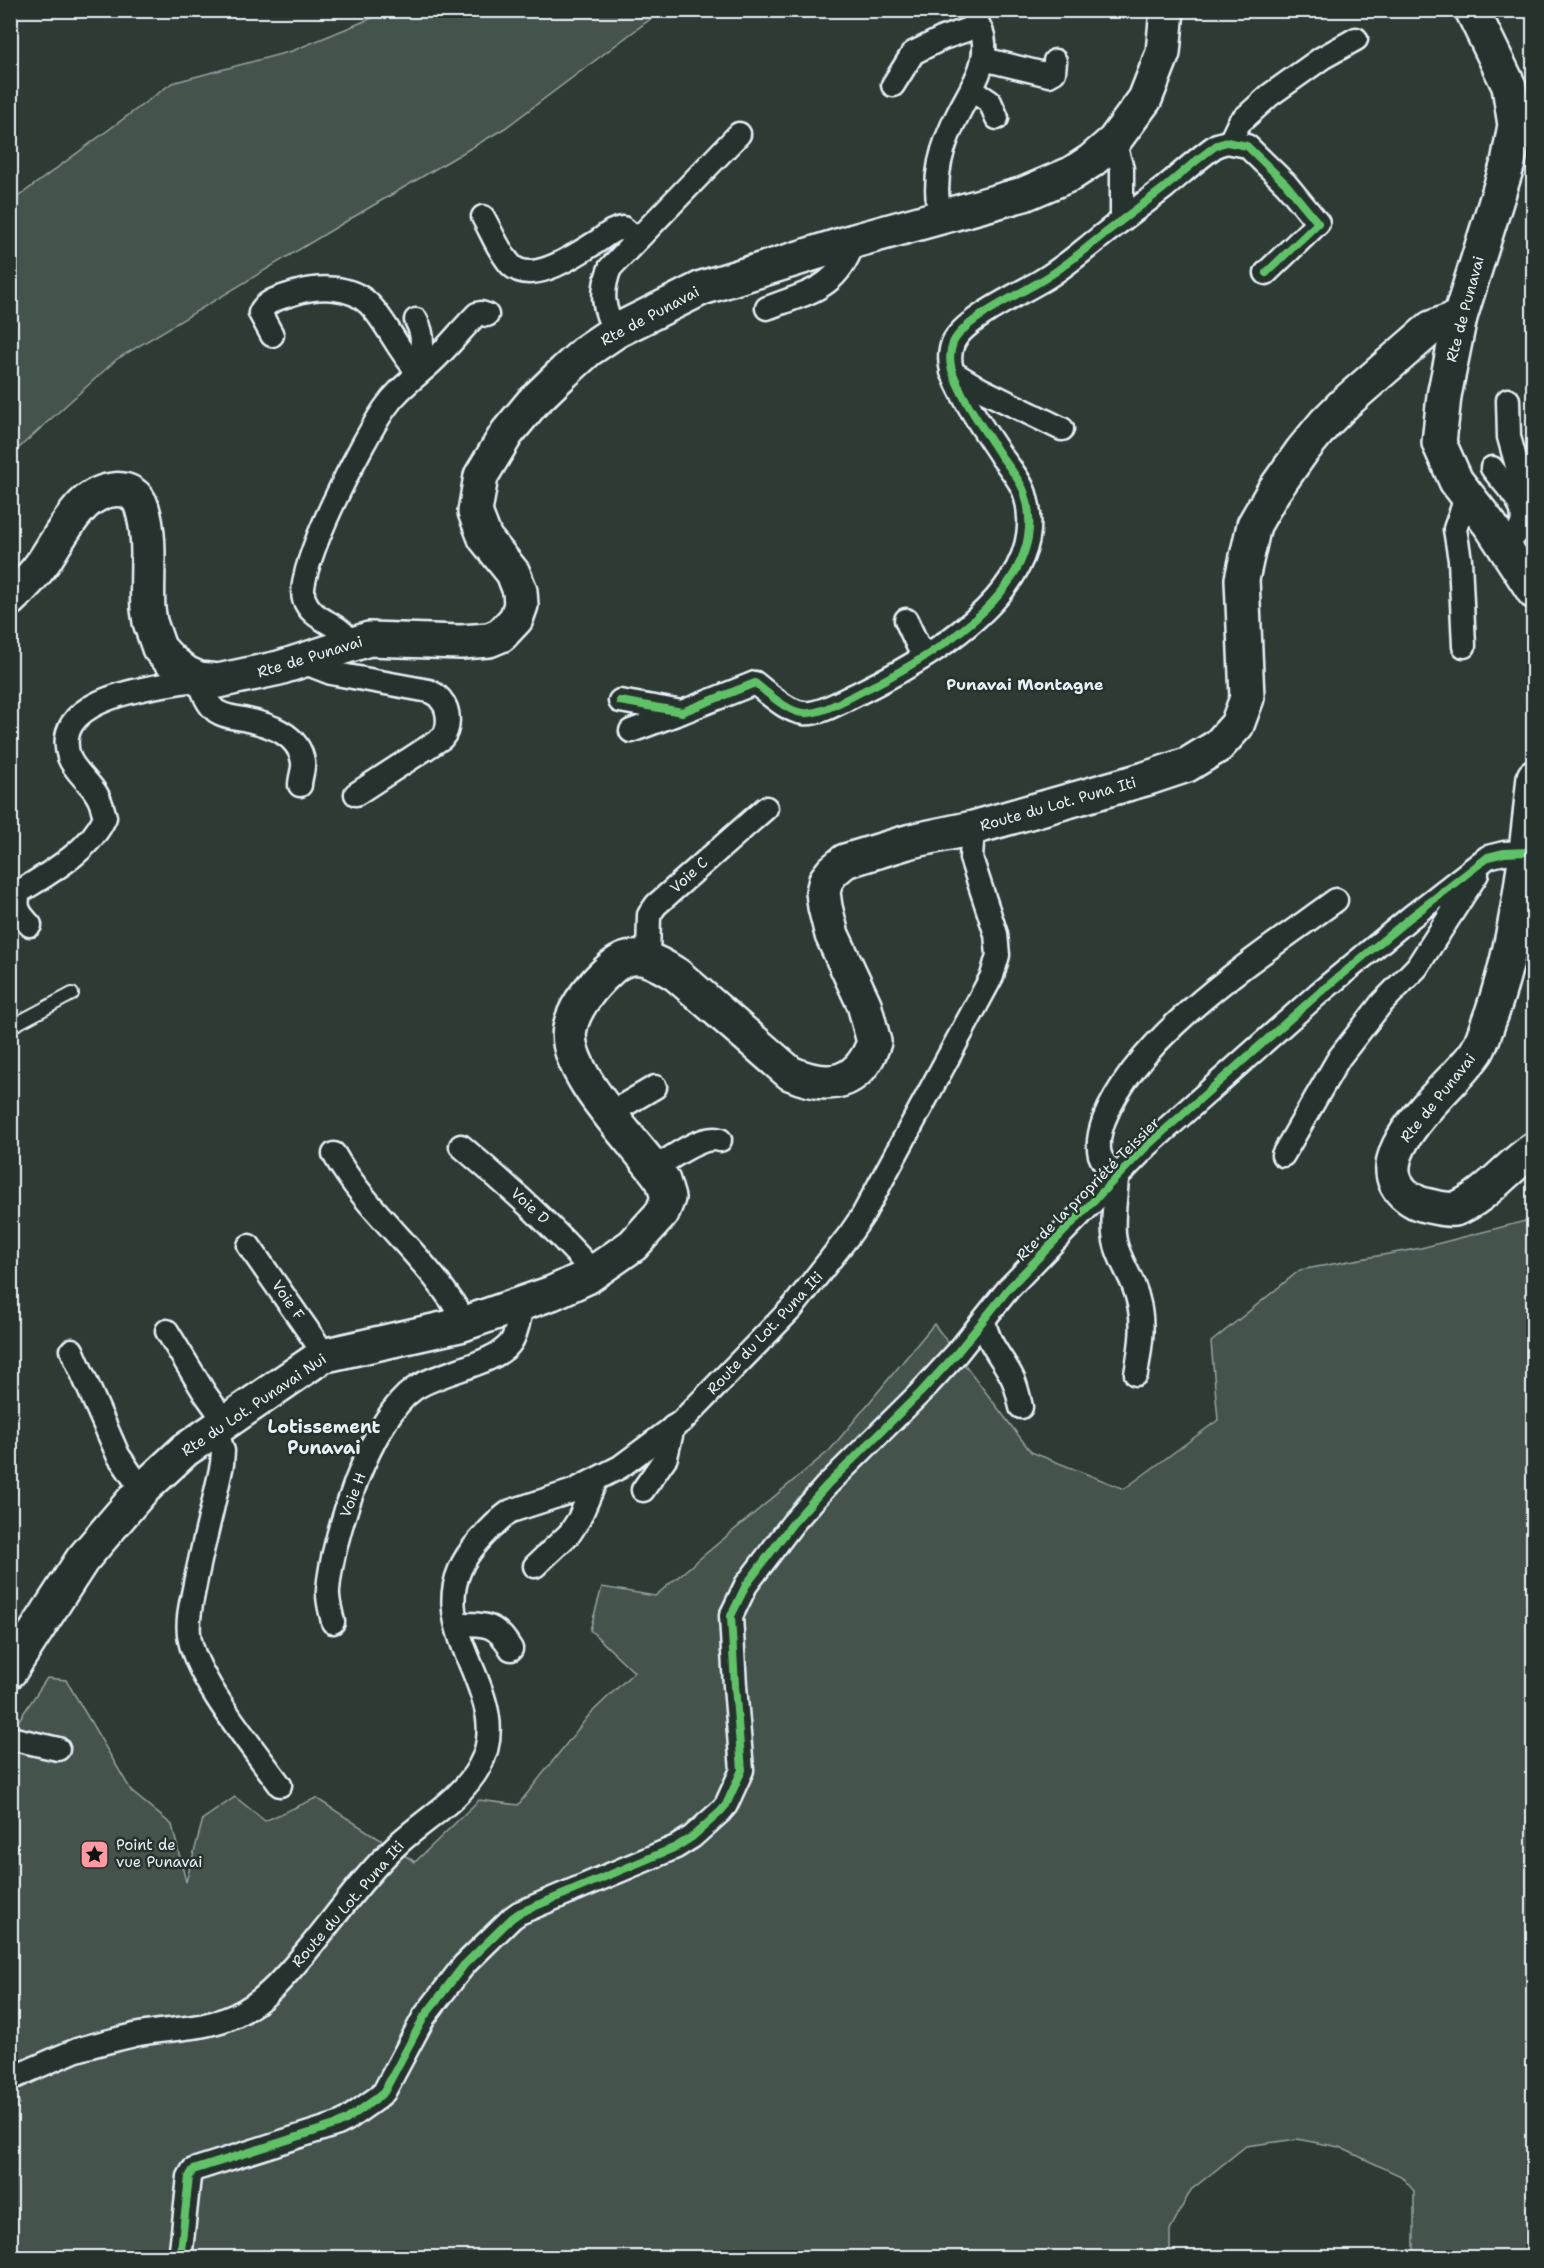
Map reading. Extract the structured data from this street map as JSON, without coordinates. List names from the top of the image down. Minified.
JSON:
{"streets":{"main road":["Rte de Punavai","Route du Lot. Puna Iti","Rte du Lot. Punavai Nui"],"street":["Voie C","Rte de la propriété Teissier","Voie D","Voie F","Voie H"]},"crossings":[["Rte de Punavai","Route du Lot. Puna Iti"],["Rte de Punavai","Rte de la propriété Teissier"],["Voie C","Rte du Lot. Punavai Nui"],["Voie D","Rte du Lot. Punavai Nui"],["Voie F","Rte du Lot. Punavai Nui"],["Rte du Lot. Punavai Nui","Voie H"]],"districts":["Punavai Montagne","Lotissement Punavai"],"places":{"place":["Point de vue Punavai"]}}
